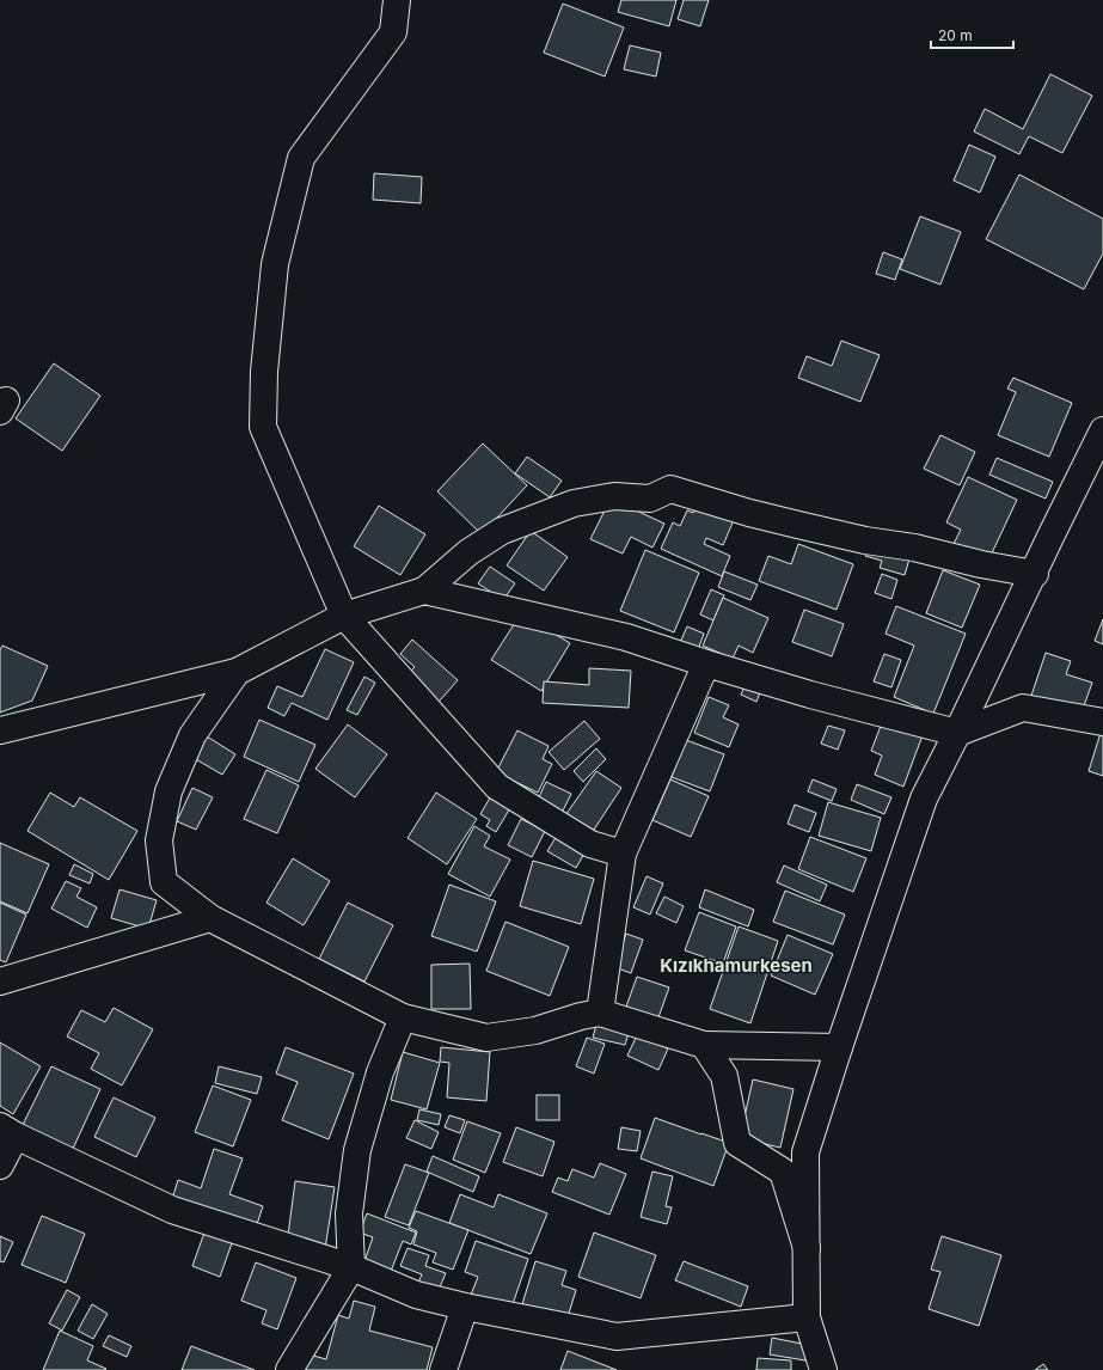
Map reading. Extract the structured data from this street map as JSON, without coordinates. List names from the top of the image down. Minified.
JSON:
{"districts":["Kızıkhamurkesen"],"scale_bar":"20 m"}
